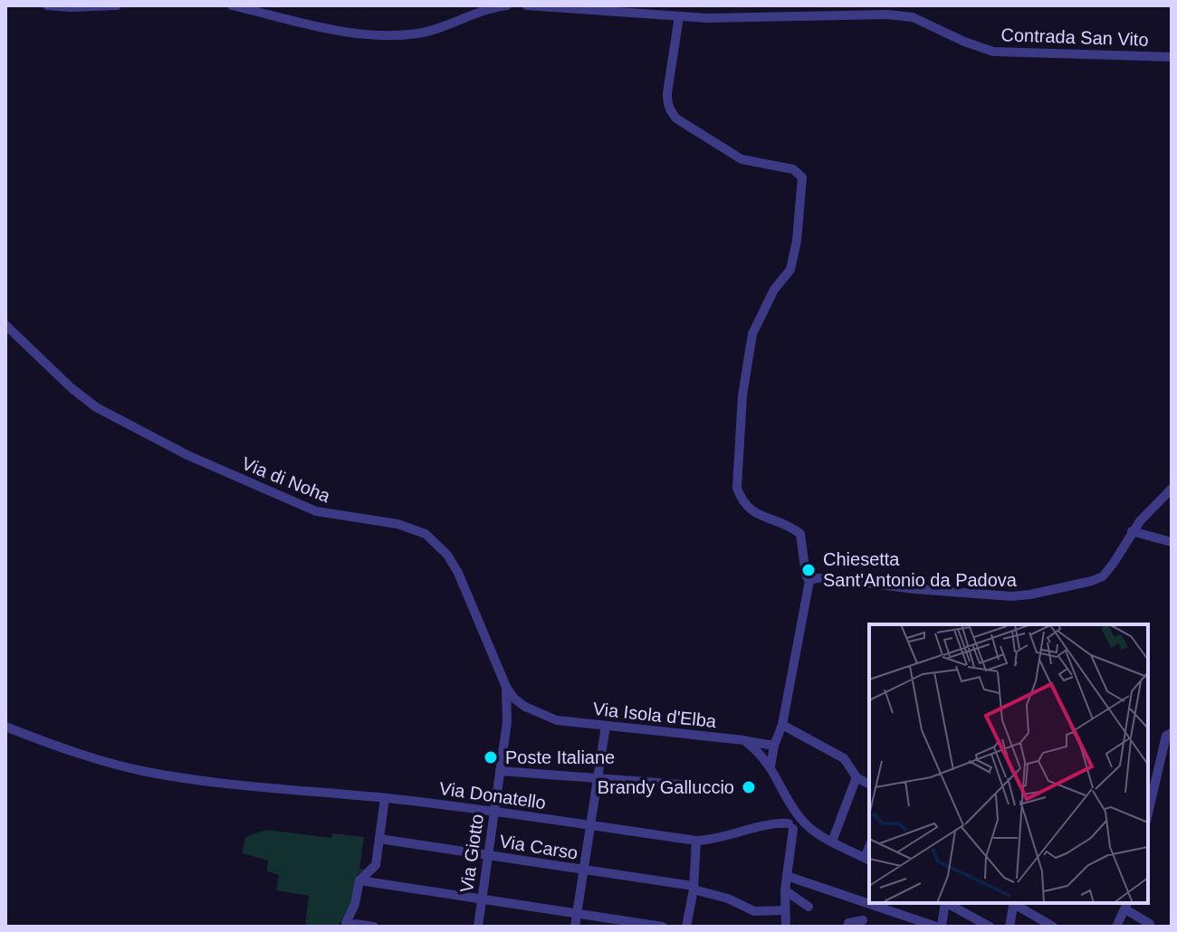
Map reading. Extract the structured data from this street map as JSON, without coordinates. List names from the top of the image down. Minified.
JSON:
{"streets":{"street":["Contrada San Vito","Via di Noha","Via Isola d'Elba","Via Donatello","Via Carso","Via Giotto"]},"crossings":[["Via di Noha","Via Isola d'Elba"],["Via di Noha","Via Giotto"],["Via Isola d'Elba","Via Giotto"],["Via Donatello","Via Giotto"],["Via Carso","Via Giotto"]],"places":["Chiesetta Sant'Antonio da Padova","Poste Italiane","Brandy Galluccio"]}
